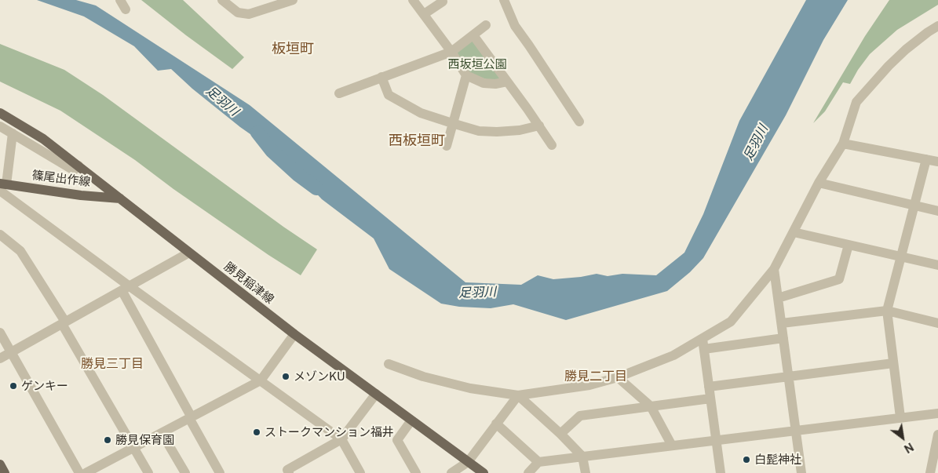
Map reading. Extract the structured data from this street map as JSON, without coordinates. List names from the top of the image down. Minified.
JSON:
{"streets":{"main road":["篠尾出作線","勝見稲津線"]},"crossings":[["篠尾出作線","勝見稲津線"]],"districts":["板垣町","西板垣町","勝見三丁目","勝見二丁目"],"water":["足羽川"],"parks":["西坂垣公園"],"places":["メゾンKU","ゲンキー","ストークマンション福井","勝見保育園","白髭神社"],"north":"bottom right"}
